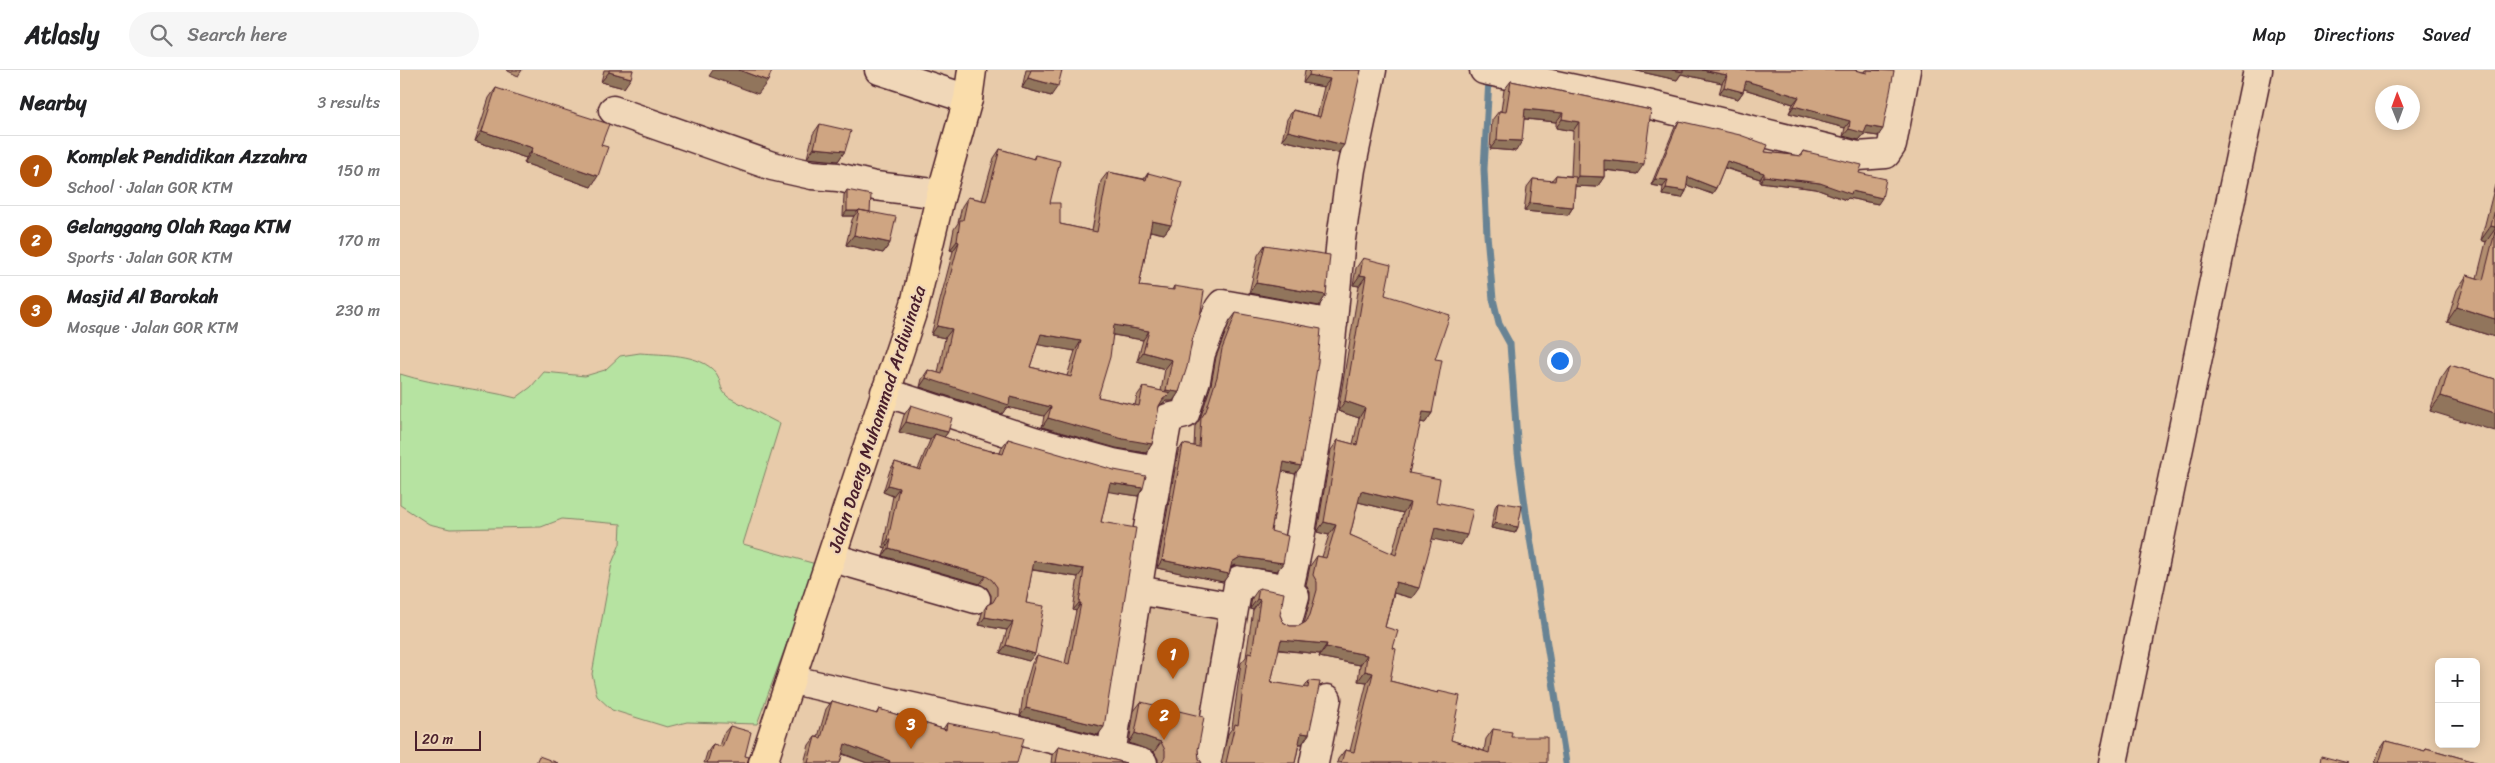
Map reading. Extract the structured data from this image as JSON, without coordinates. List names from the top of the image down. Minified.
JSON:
{"streets":{"main road":["Jalan Daeng Muhammad Ardiwinata"]},"scale_bar":"20 m","north":"top","page":{"header":"Atlasly","search":"Search here","nav":["Map","Directions","Saved"],"heading":["Nearby","3 results"],"list":[{"mark":"1","name":"Komplek Pendidikan Azzahra","note":"School · Jalan GOR KTM","value":"150 m"},{"mark":"2","name":"Gelanggang Olah Raga KTM","note":"Sports · Jalan GOR KTM","value":"170 m"},{"mark":"3","name":"Masjid Al Barokah","note":"Mosque · Jalan GOR KTM","value":"230 m"}],"pins":["1","2","3"],"map_buttons":["+","−"],"scale":"20 m"}}
